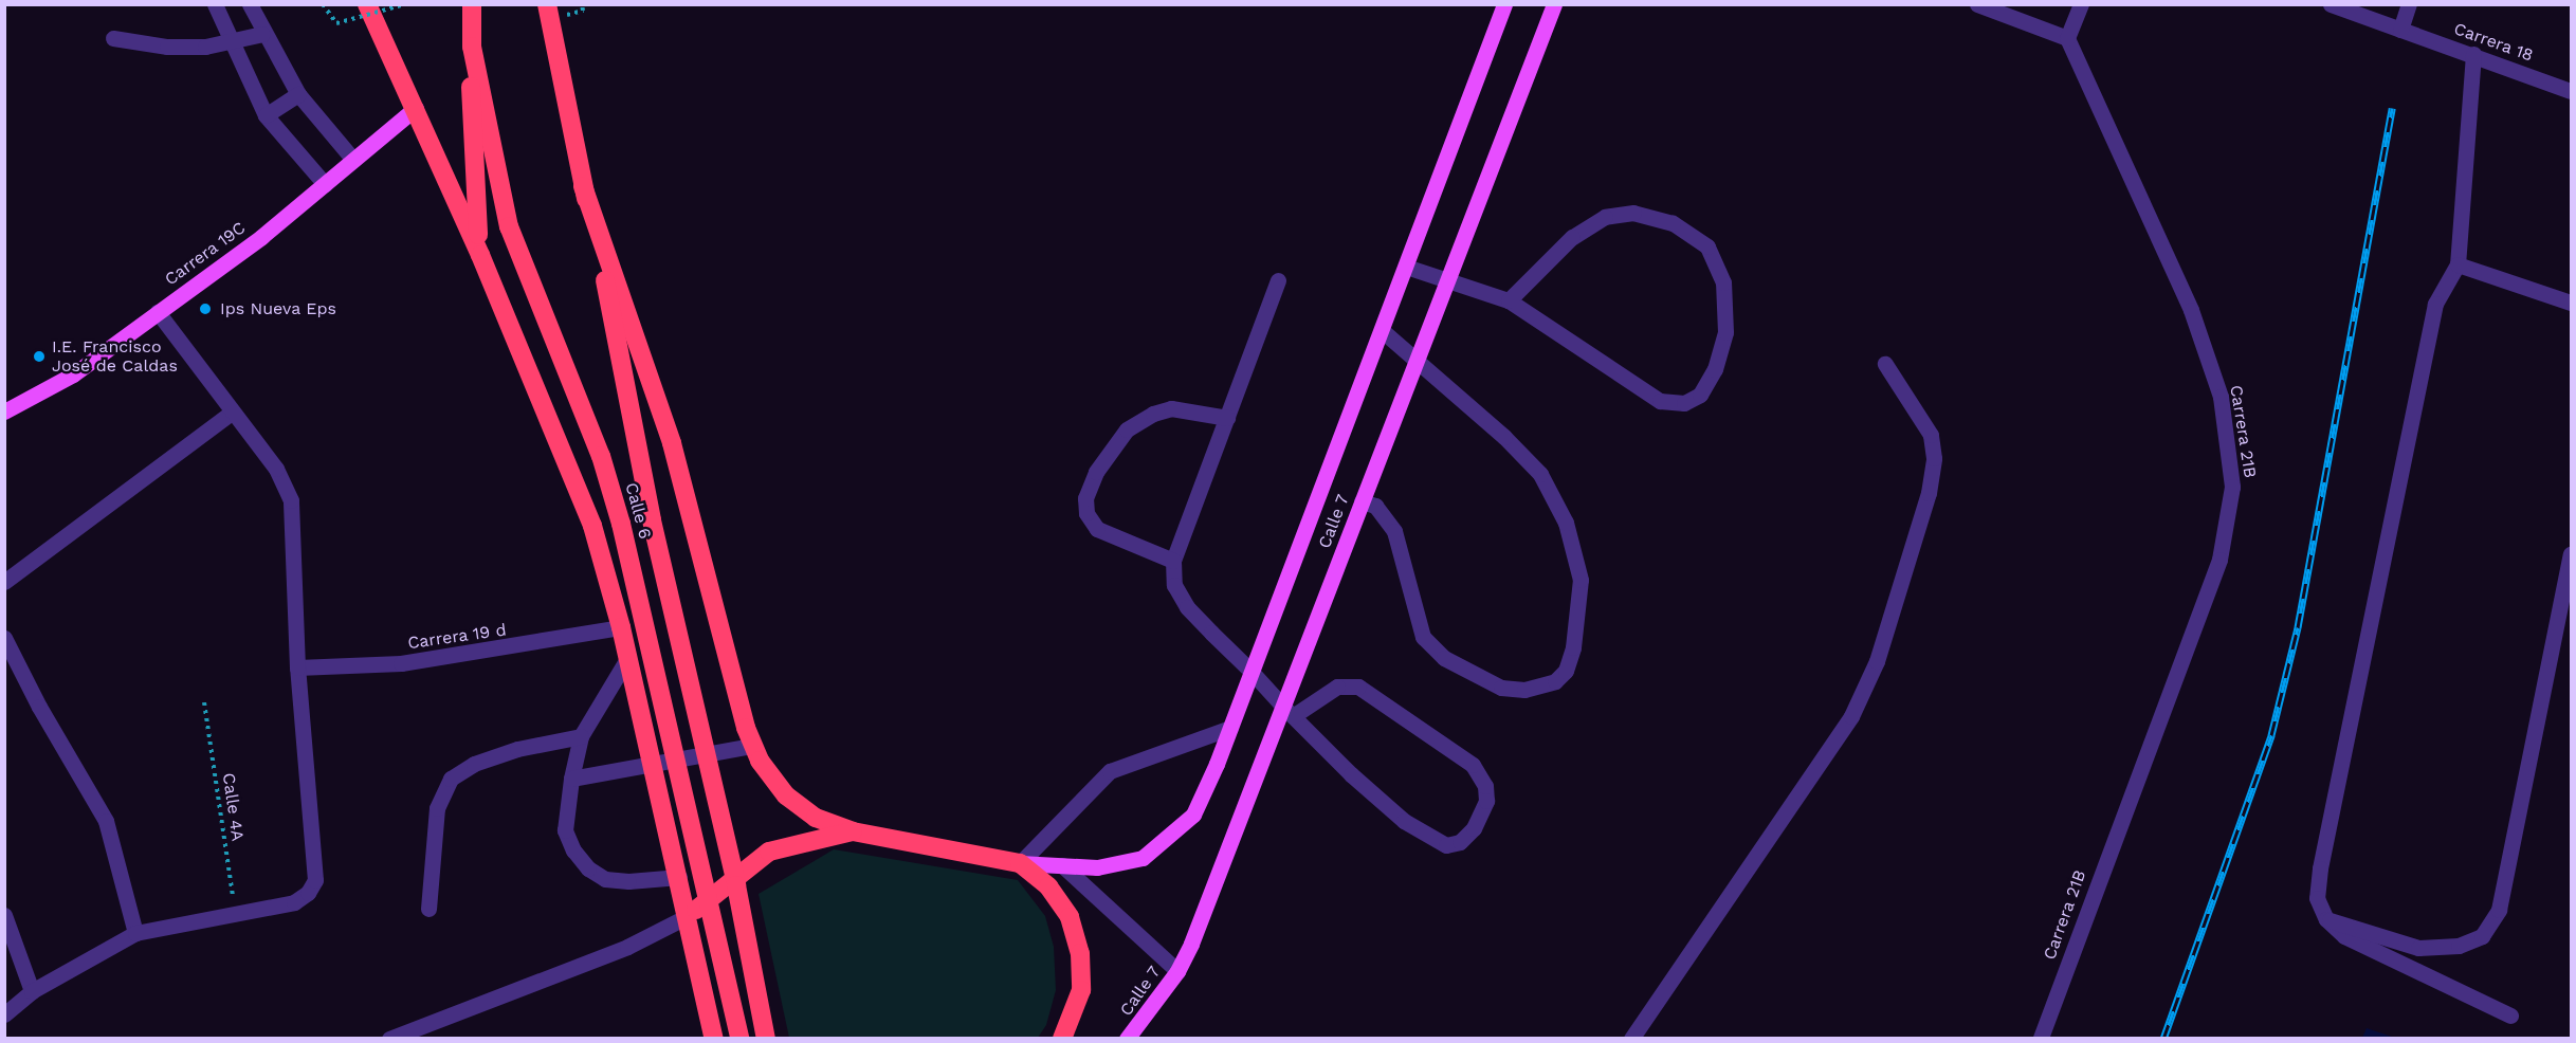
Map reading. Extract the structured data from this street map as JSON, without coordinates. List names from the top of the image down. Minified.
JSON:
{"streets":{"highway":["Calle 6"],"main road":["Carrera 19C","Calle 7"],"street":["Carrera 18","Carrera 21B","Carrera 19 d"],"path":["Calle 4A"]},"places":["Ips Nueva Eps","I.E. Francisco José de Caldas"]}
